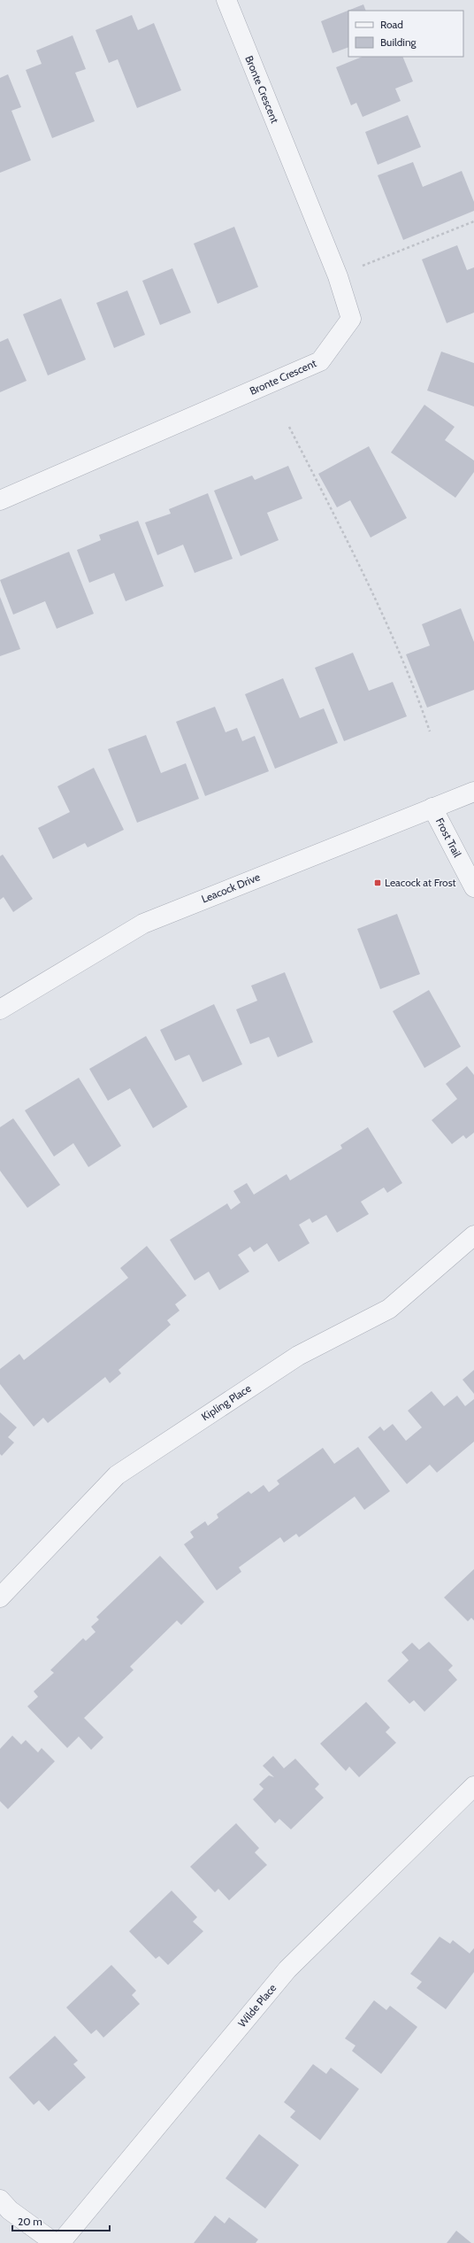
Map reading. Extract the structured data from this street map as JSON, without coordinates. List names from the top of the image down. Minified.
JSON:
{"streets":{"street":["Bronte Crescent","Frost Trail","Leacock Drive","Kipling Place","Wilde Place"]},"crossings":[["Frost Trail","Leacock Drive"]],"places":{"transit":["Leacock at Frost"]},"legend":["Road","Building"],"scale_bar":"20 m"}
